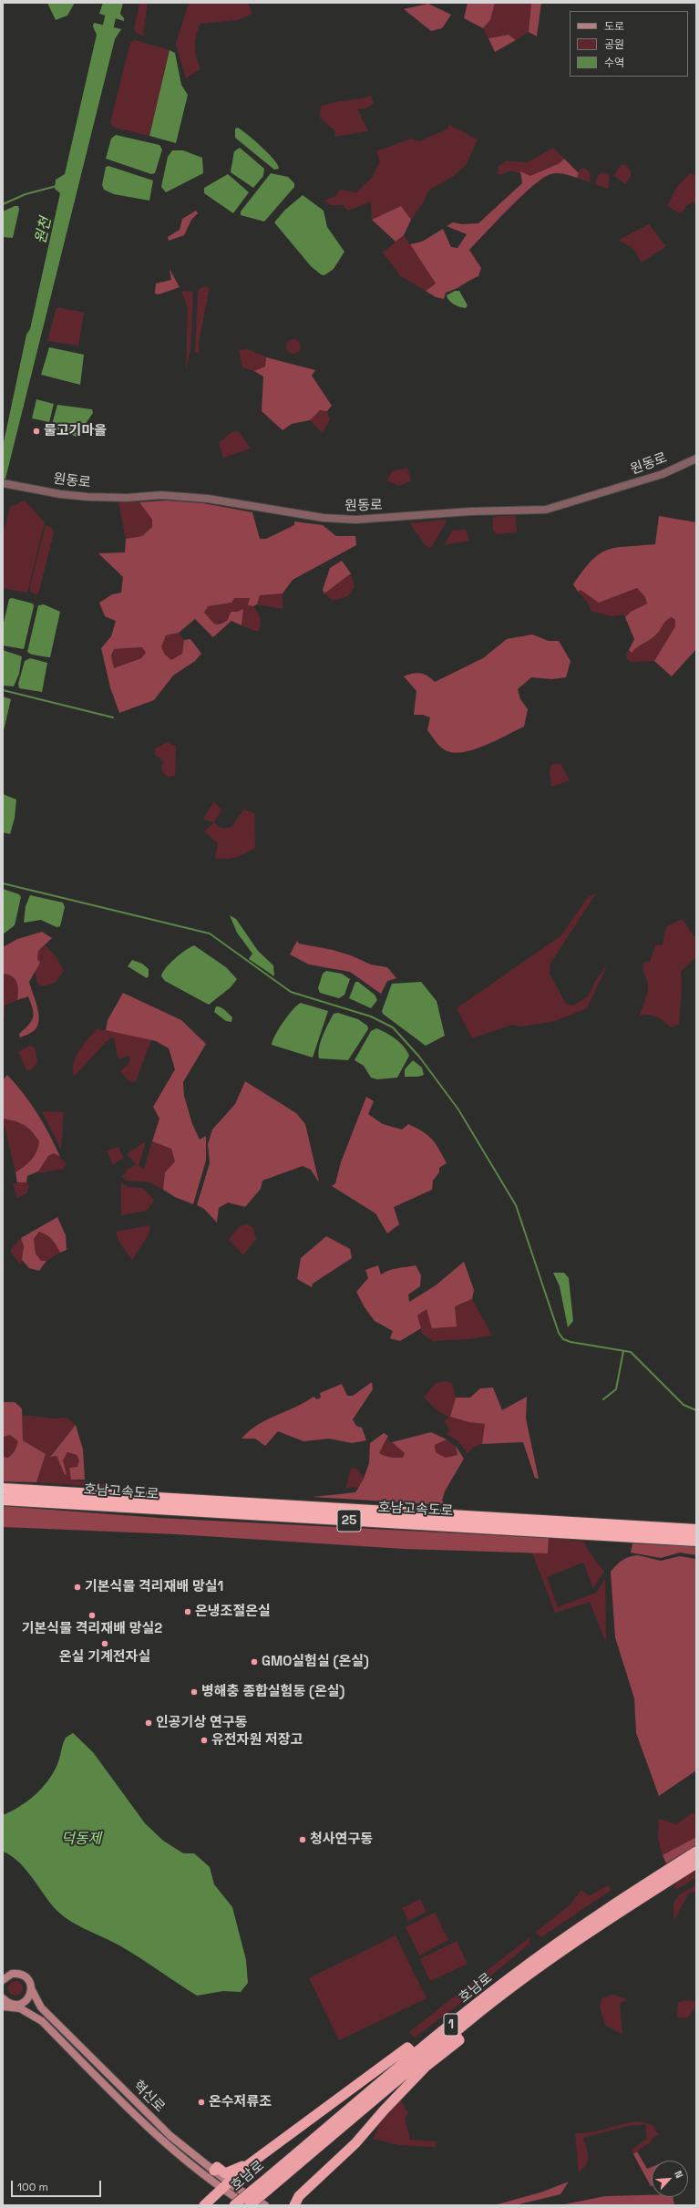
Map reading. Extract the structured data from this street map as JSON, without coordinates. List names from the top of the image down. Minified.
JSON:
{"streets":{"highway":["호남고속도로","25","호남로","1"],"main road":["혁신로"],"street":["원동로"]},"crossings":[["호남로","혁신로"]],"water":["원천","덕동제"],"places":["물고기마을","기본식물 격리재배 망실1","온냉조절온실","기본식물 격리재배 망실2","온실 기계전자실","GMO실험실 (온실)","병해충 종합실험동 (온실)","인공기상 연구동","유전자원 저장고","청사연구동","온수저류조"],"legend":["도로","공원","수역"],"scale_bar":"100 m","north":"top right"}
